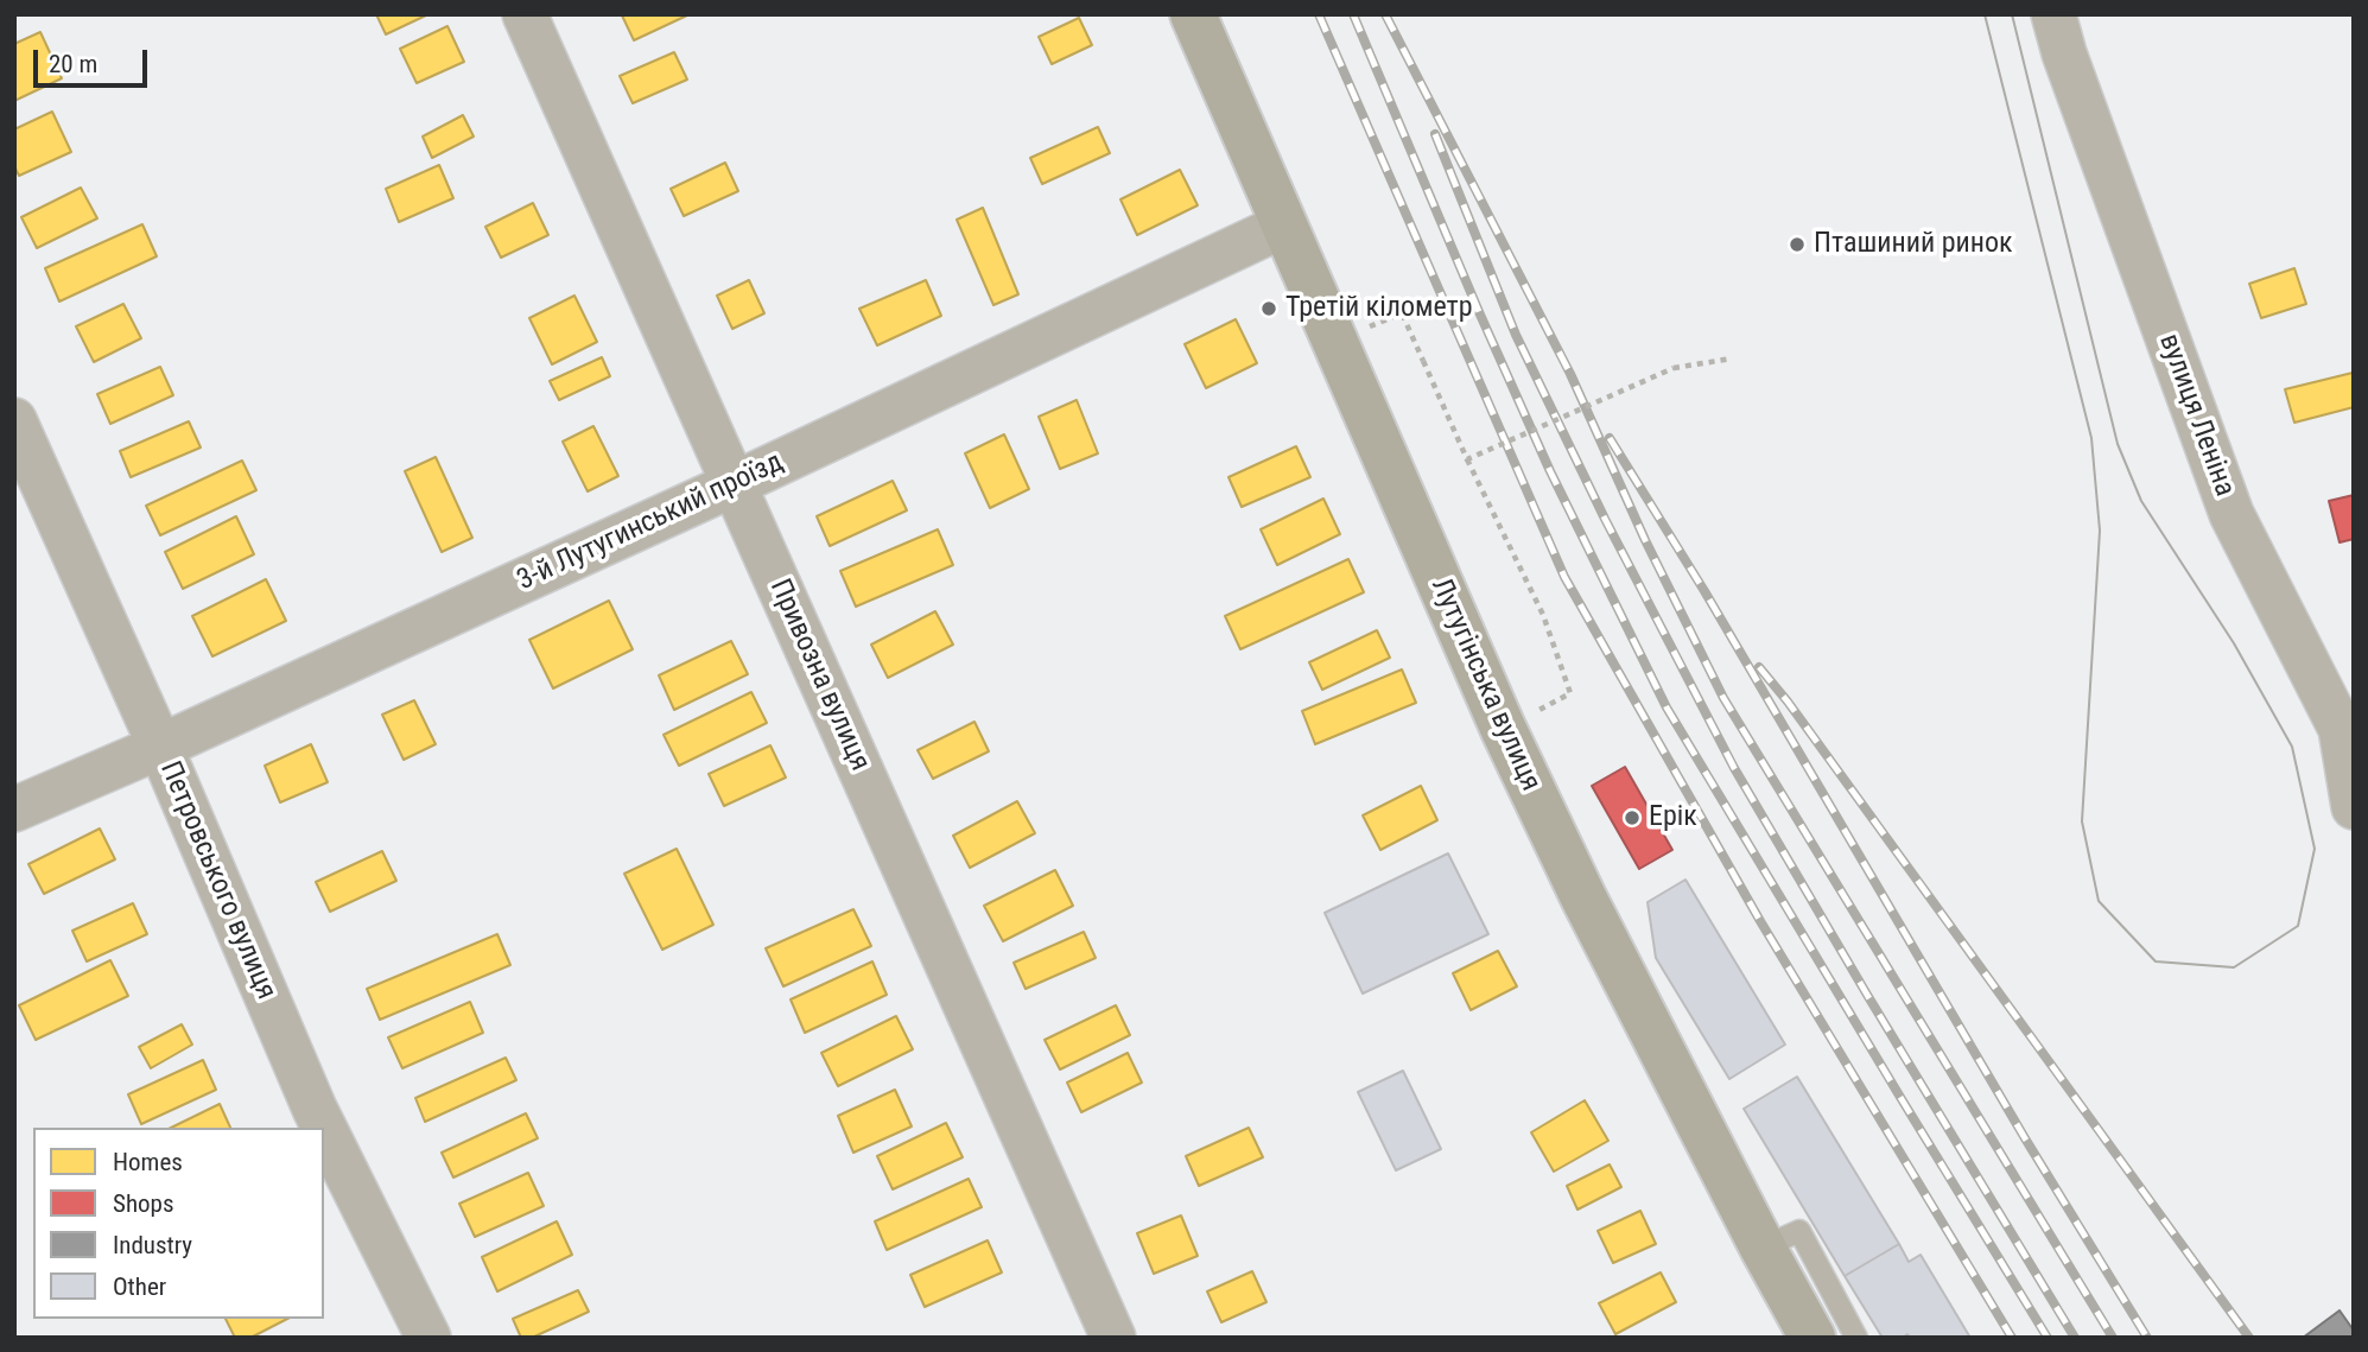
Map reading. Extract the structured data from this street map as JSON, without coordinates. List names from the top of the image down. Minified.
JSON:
{"streets":{"main road":["Лутугінська вулиця"],"street":["вулиця Леніна","3-й Лутугинський проїзд","Привозна вулиця","Петровського вулиця"]},"crossings":[["3-й Лутугинський проїзд","Привозна вулиця"],["3-й Лутугинський проїзд","Лутугінська вулиця"],["3-й Лутугинський проїзд","Петровського вулиця"]],"places":["Пташиний ринок","Третій кілометр","Ерік"],"legend":["Homes","Shops","Industry","Other"],"scale_bar":"20 m"}
